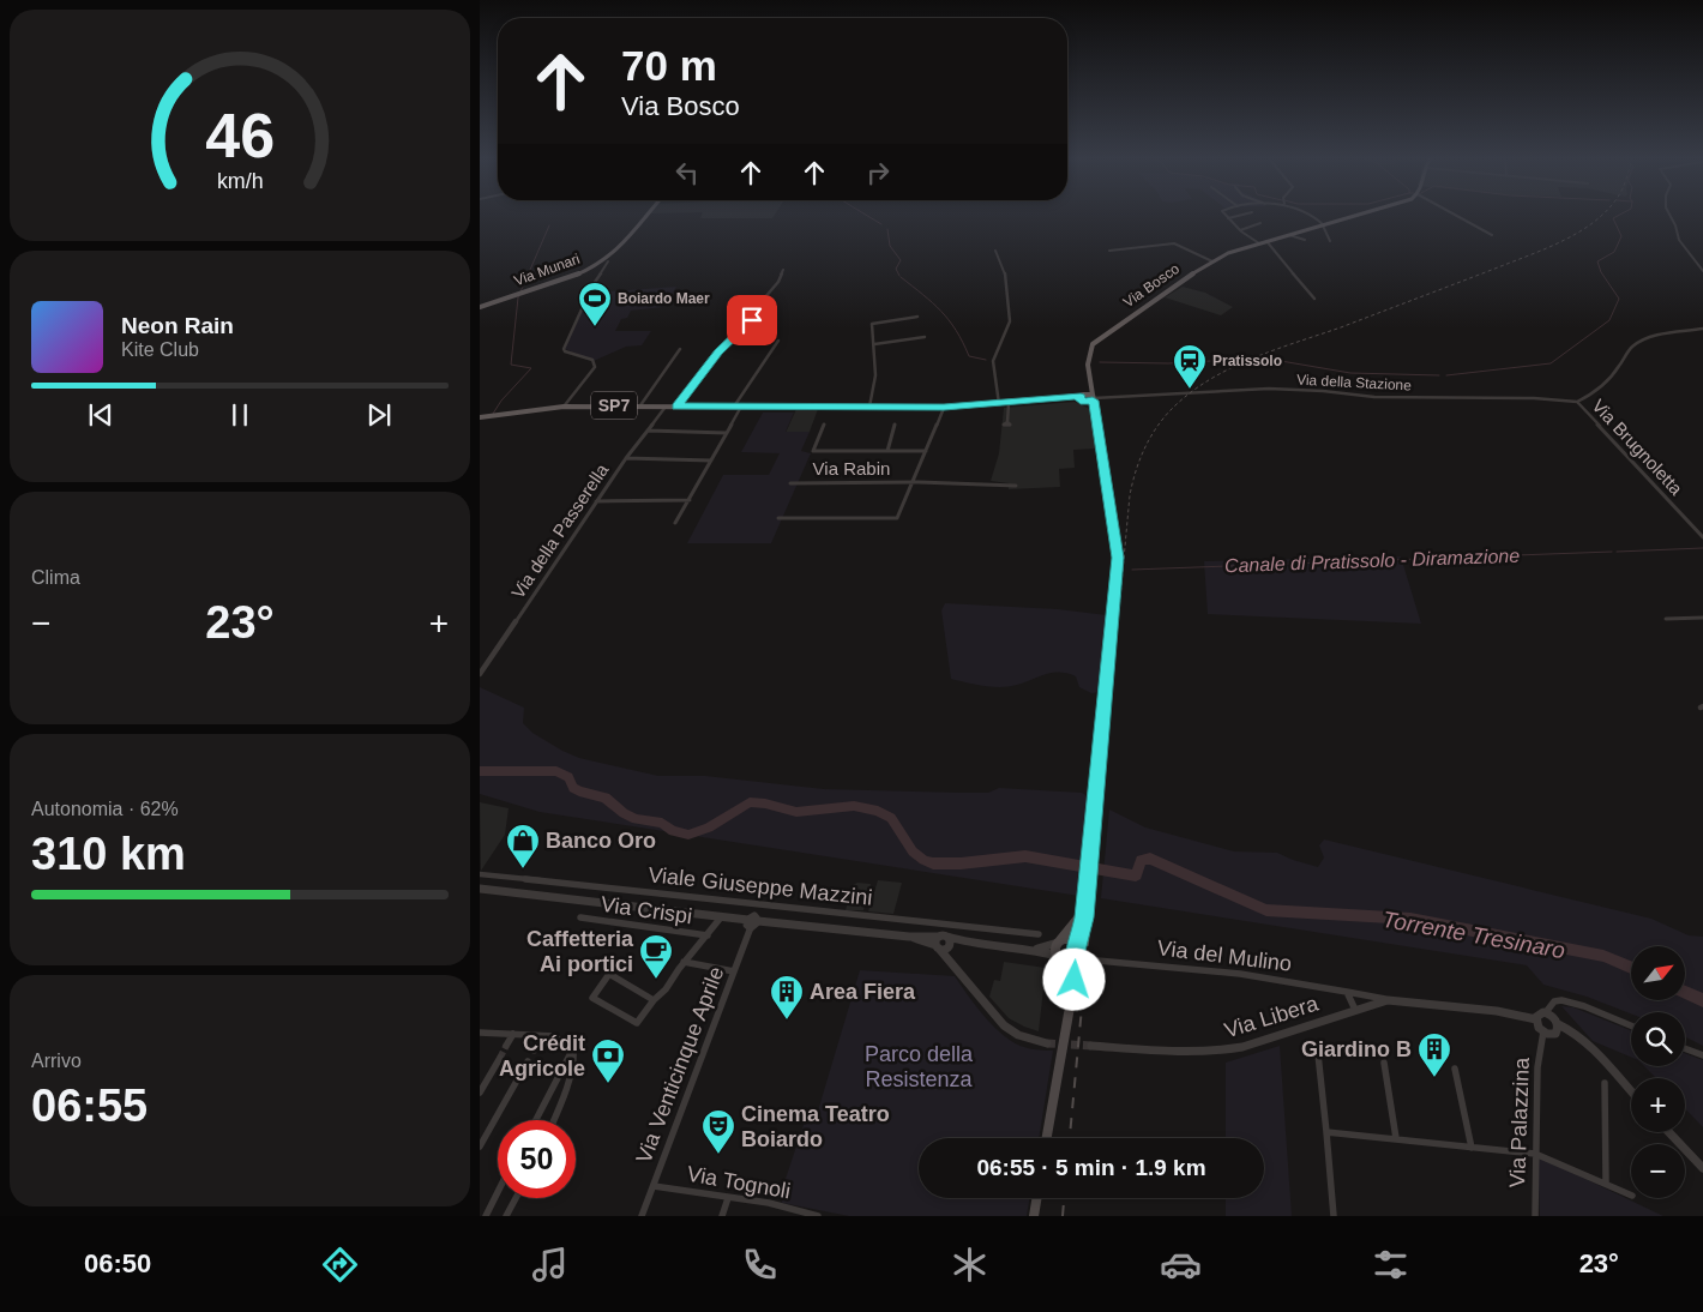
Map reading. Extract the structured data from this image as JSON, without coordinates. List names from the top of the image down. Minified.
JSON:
{"streets":{"main road":["Via Munari","Via Bosco","SP7"],"street":["Via della Stazione","Via Brugnoletta","Via Rabin","Via della Passerella","Viale Giuseppe Mazzini","Via Crispi","Via del Mulino","Via Libera","Via Venticinque Aprile","Via Palazzina","Via Tognoli"]},"crossings":[["Via Bosco","Via della Stazione"],["Via Bosco","Viale Giuseppe Mazzini"],["Via della Stazione","Via Brugnoletta"],["SP7","Via della Passerella"],["Viale Giuseppe Mazzini","Via Venticinque Aprile"],["Via del Mulino","Via Libera"],["Via del Mulino","Via Palazzina"],["Via Venticinque Aprile","Via Tognoli"]],"water":["Canale di Pratissolo - Diramazione","Torrente Tresinaro"],"parks":["Parco della Resistenza"],"places":{"sports":["Boiardo Maer"],"station":["Pratissolo"],"shop":["Banco Oro"],"cafe":["Caffetteria Ai portici"],"building":["Area Fiera","Giardino B"],"bank":["Crédit Agricole"],"theatre":["Cinema Teatro Boiardo"]},"north":"top right","page":{"turn":["70 m","Via Bosco"],"song":["Neon Rain","Kite Club"],"tile":["Clima",["Autonomia · 62%","310 km"],["Arrivo","06:55"]],"heat":["−","23°","+"],"map_buttons":["+","−"],"limit":"50","trip":"06:55 · 5 min · 1.9 km","tabs":["06:50","23°"],"gauge":["46","km/h"]}}
